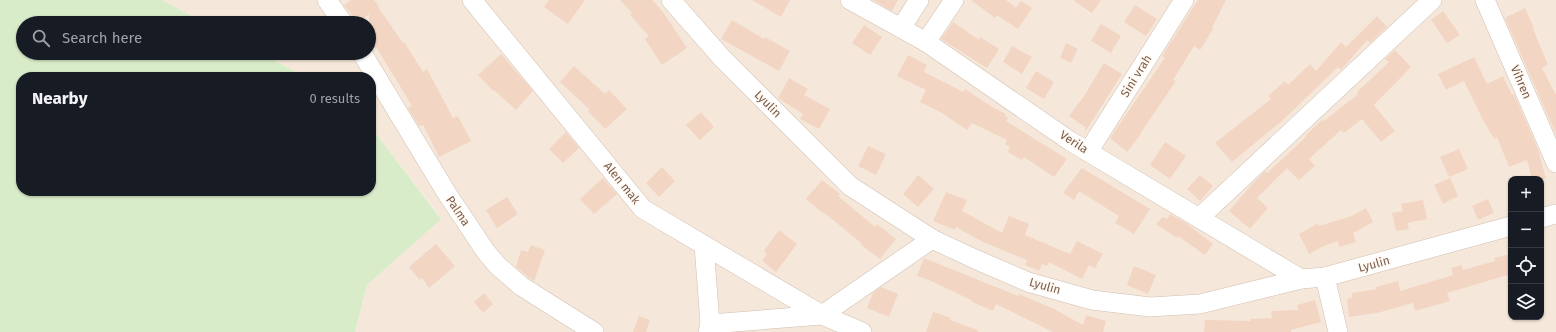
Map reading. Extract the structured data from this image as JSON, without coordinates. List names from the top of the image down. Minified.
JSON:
{"streets":{"street":["Sini vrah","Vihren","Lyulin","Verila","Alen mak","Palma"]},"crossings":[["Sini vrah","Verila"],["Lyulin","Verila"]],"page":{"search":"Search here","heading":["Nearby","0 results"],"map_buttons":["+","−"]}}
